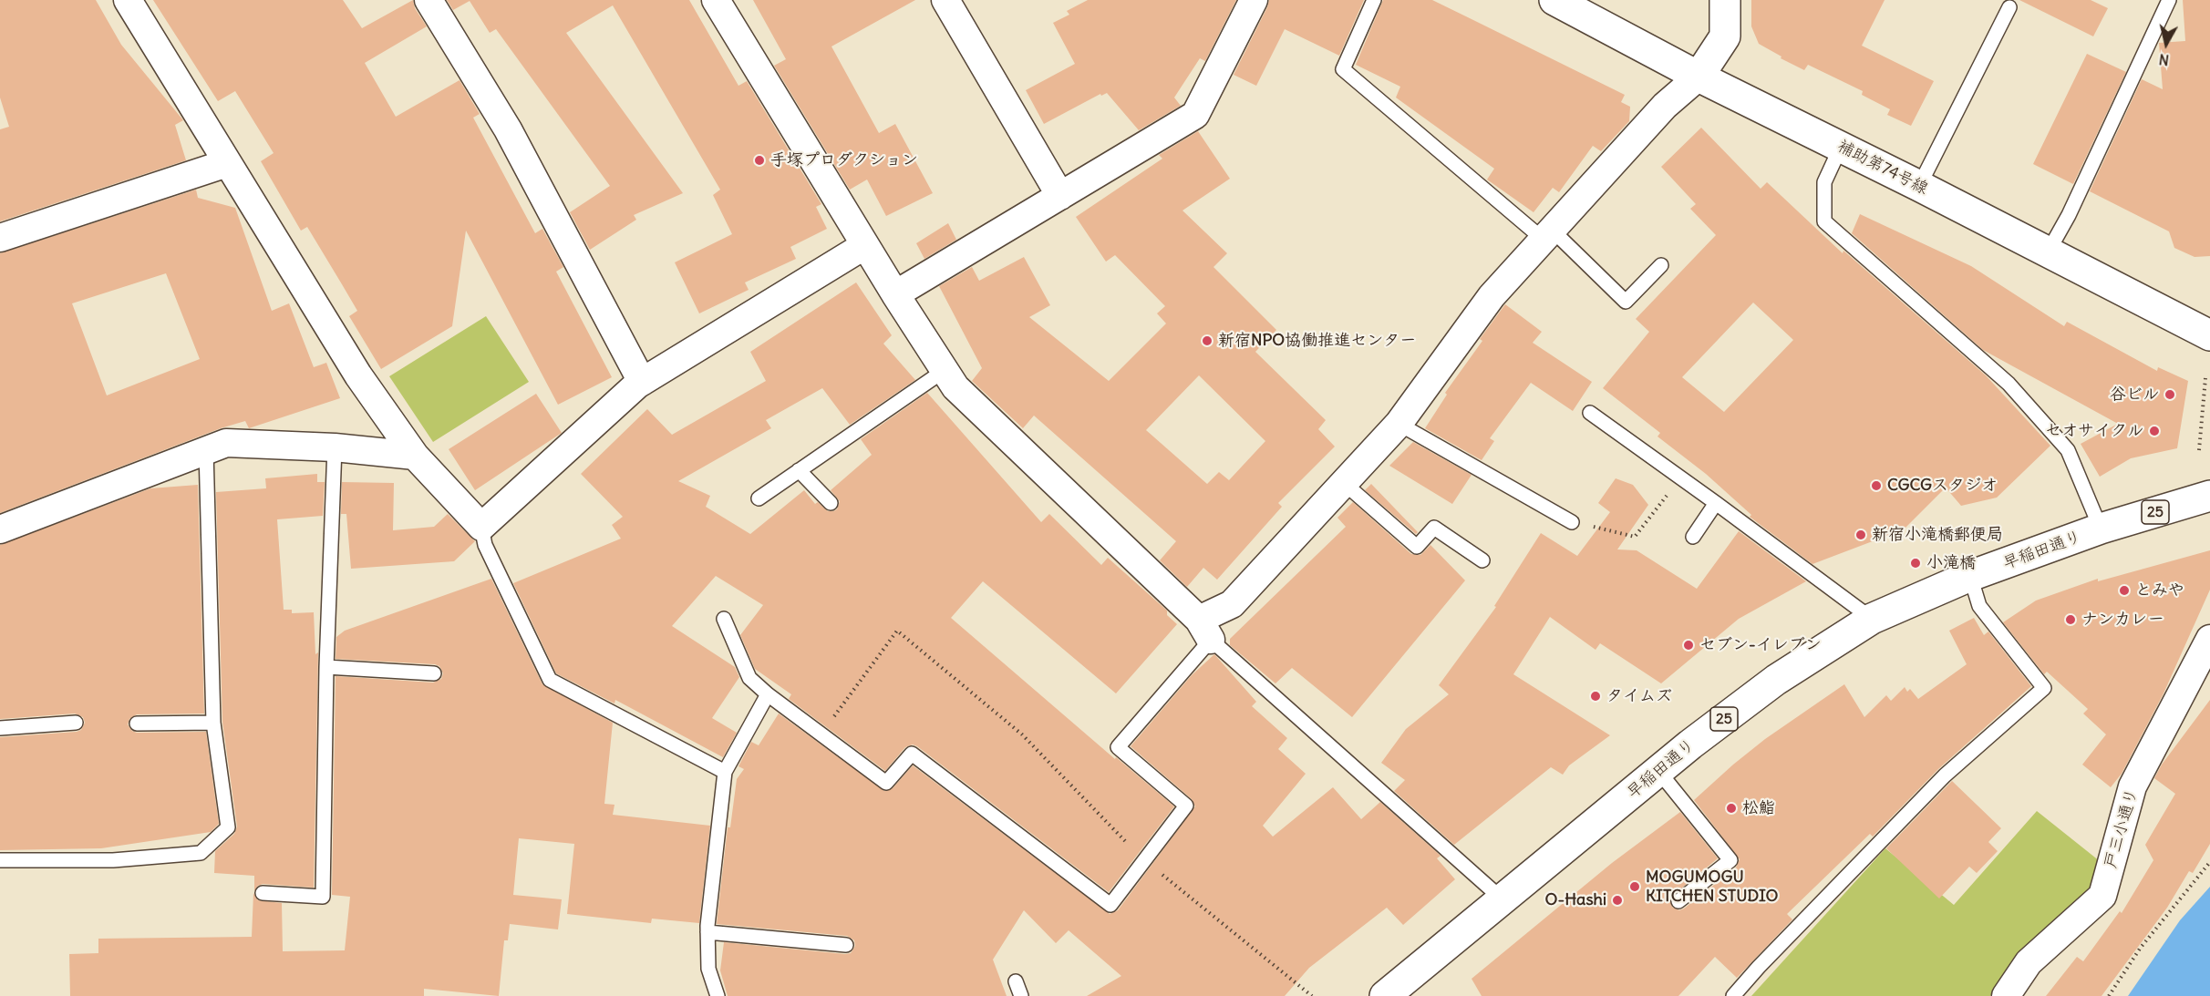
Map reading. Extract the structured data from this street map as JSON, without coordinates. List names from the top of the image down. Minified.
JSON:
{"streets":{"main road":["補助第74号線","25","早稲田通り"],"street":["戸三小通り"]},"places":["手塚プロダクション","新宿NPO協働推進センター","谷ビル","セオサイクル","CGCGスタジオ","新宿小滝橋郵便局","小滝橋","とみや","ナンカレー","セブン-イレブン","タイムズ","松鮨","MOGUMOGU KITCHEN STUDIO","O-Hashi"],"north":"bottom"}
